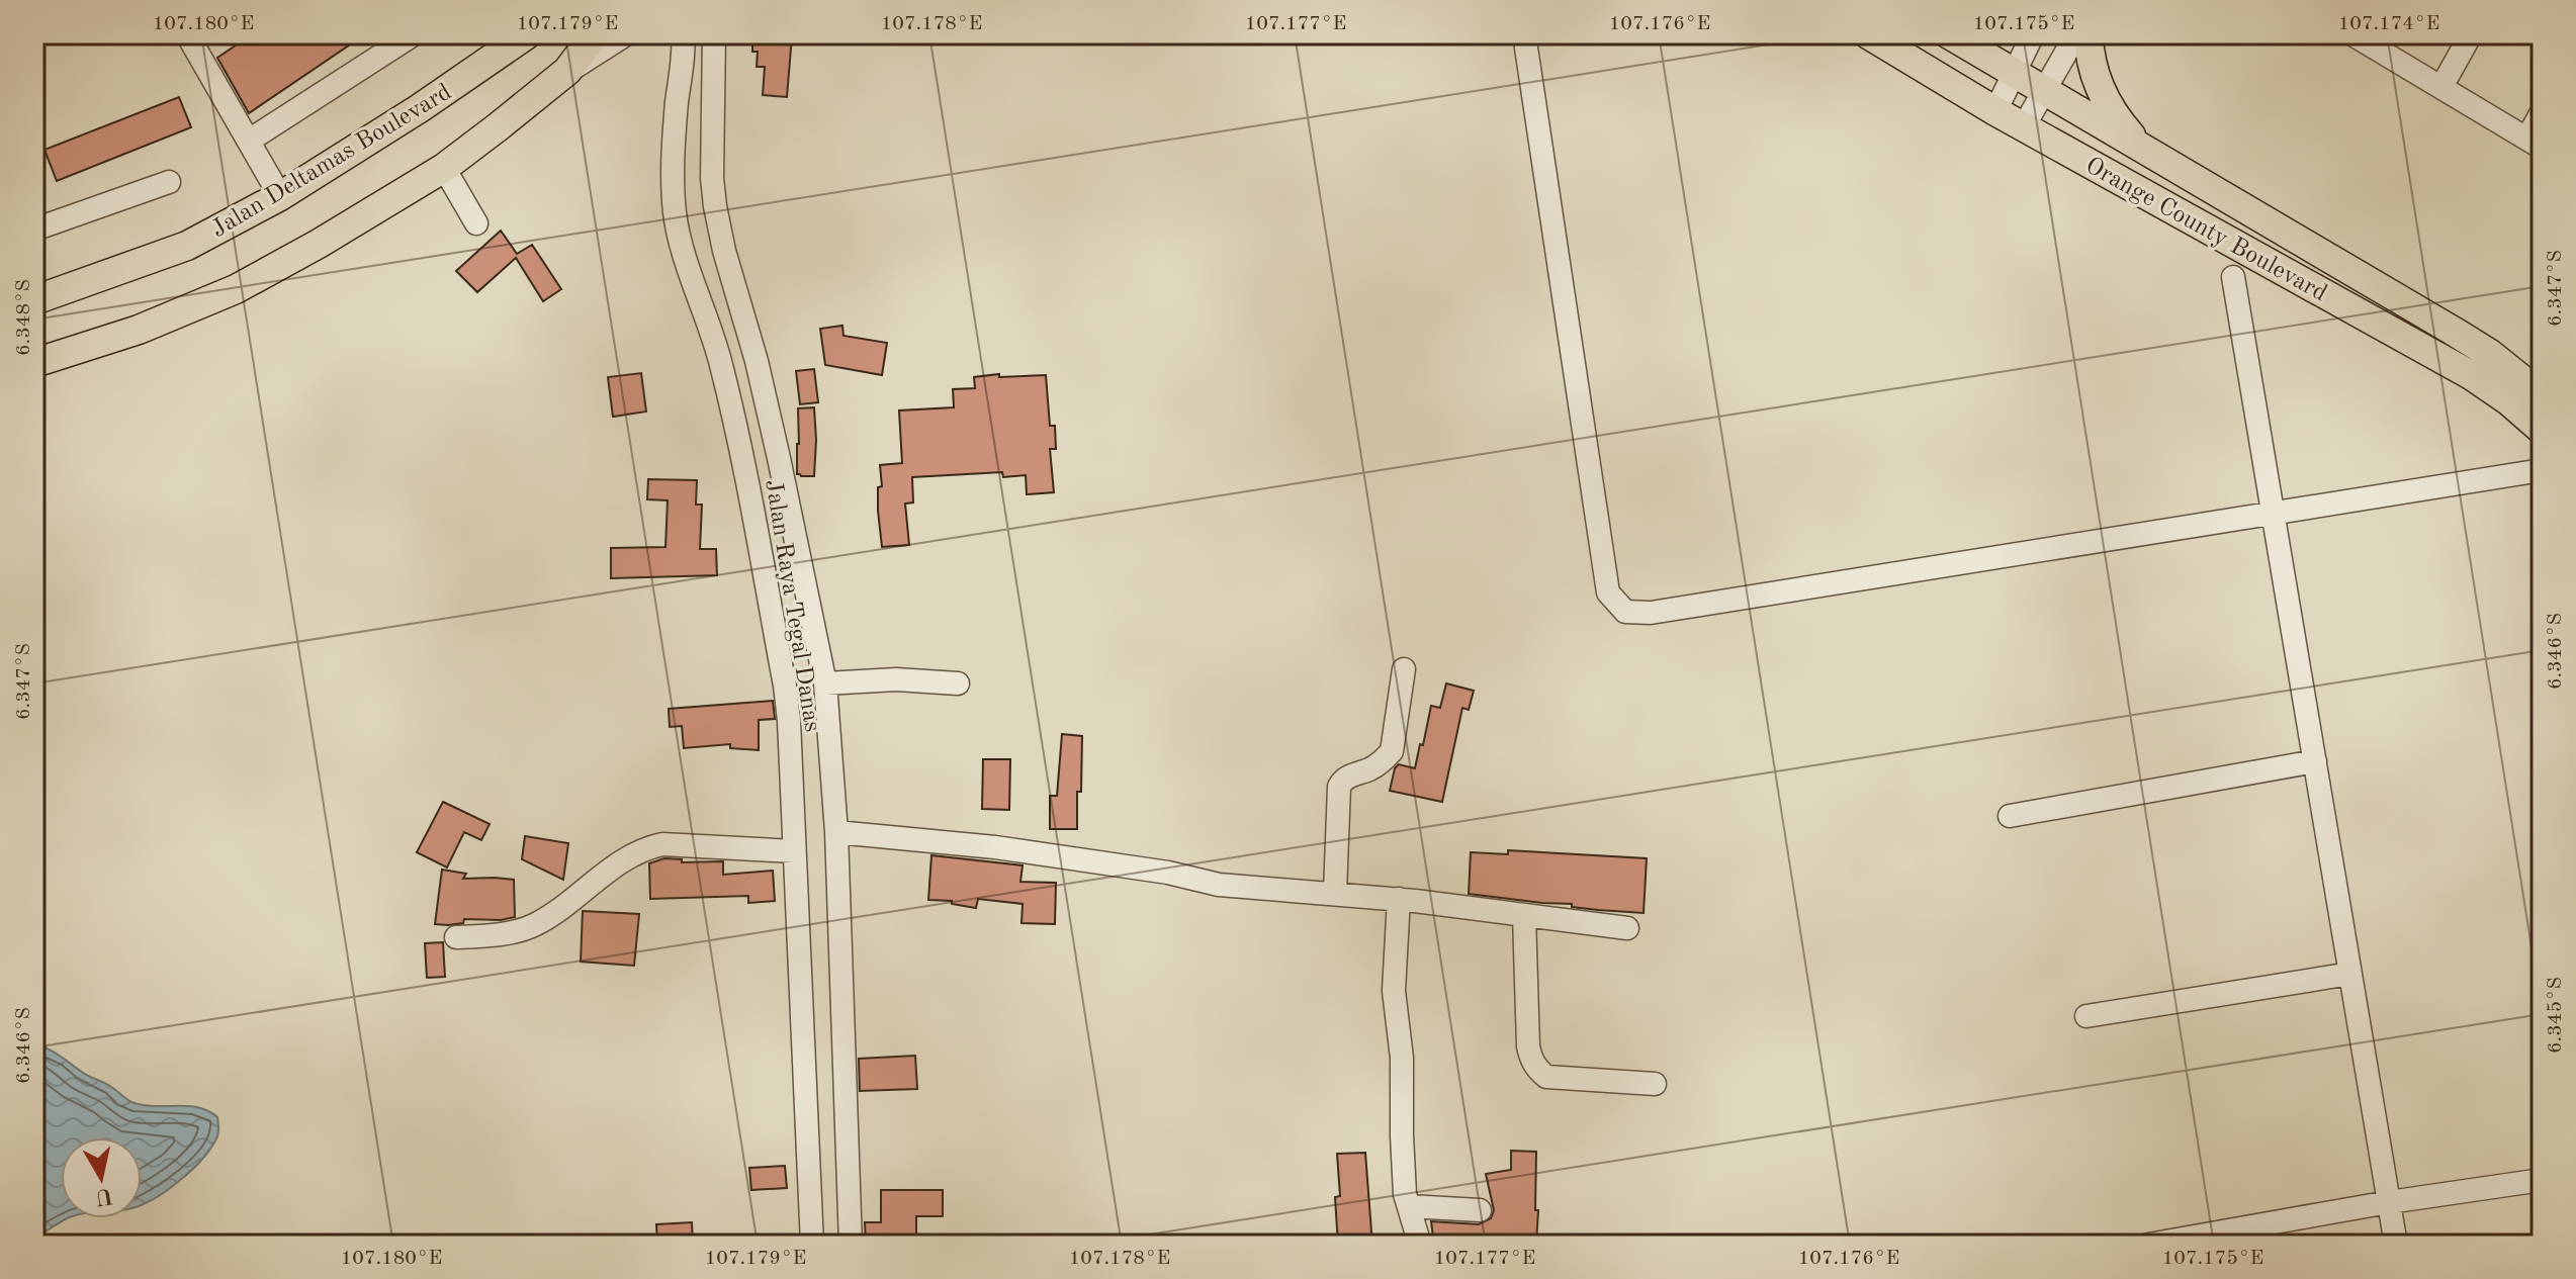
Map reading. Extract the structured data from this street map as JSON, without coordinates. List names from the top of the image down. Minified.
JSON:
{"streets":{"main road":["Jalan Deltamas Boulevard","Orange County Boulevard"],"street":["Jalan Raya Tegal Danas"]},"north":"bottom","coordinates":["107.180°E","107.179°E","107.178°E","107.177°E","107.176°E","107.175°E","107.174°E","6.347°S","6.348°S","6.346°S","6.345°S"]}
